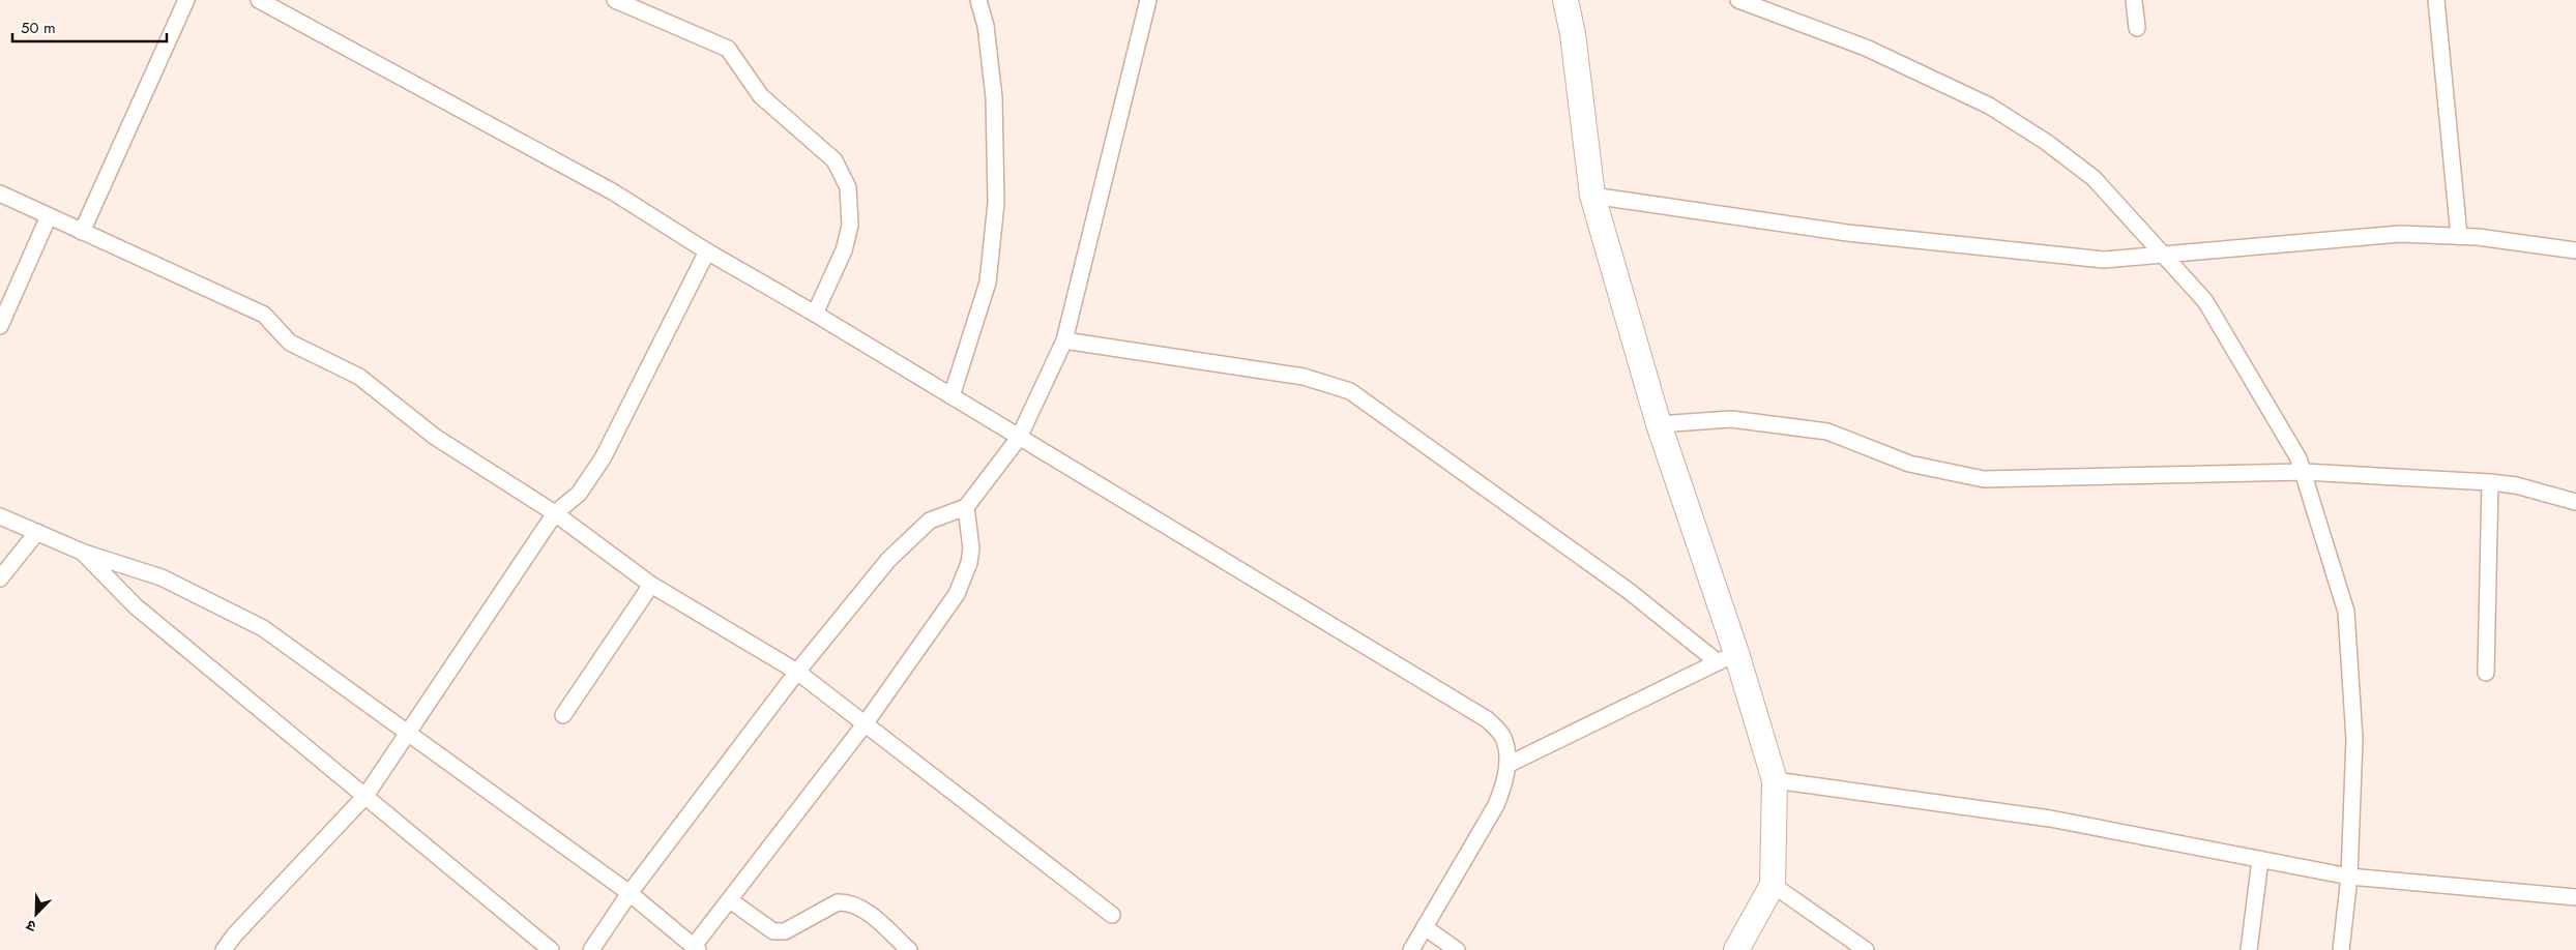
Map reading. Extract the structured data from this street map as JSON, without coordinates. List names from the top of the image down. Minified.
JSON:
{"scale_bar":"50 m","north":"bottom left"}
